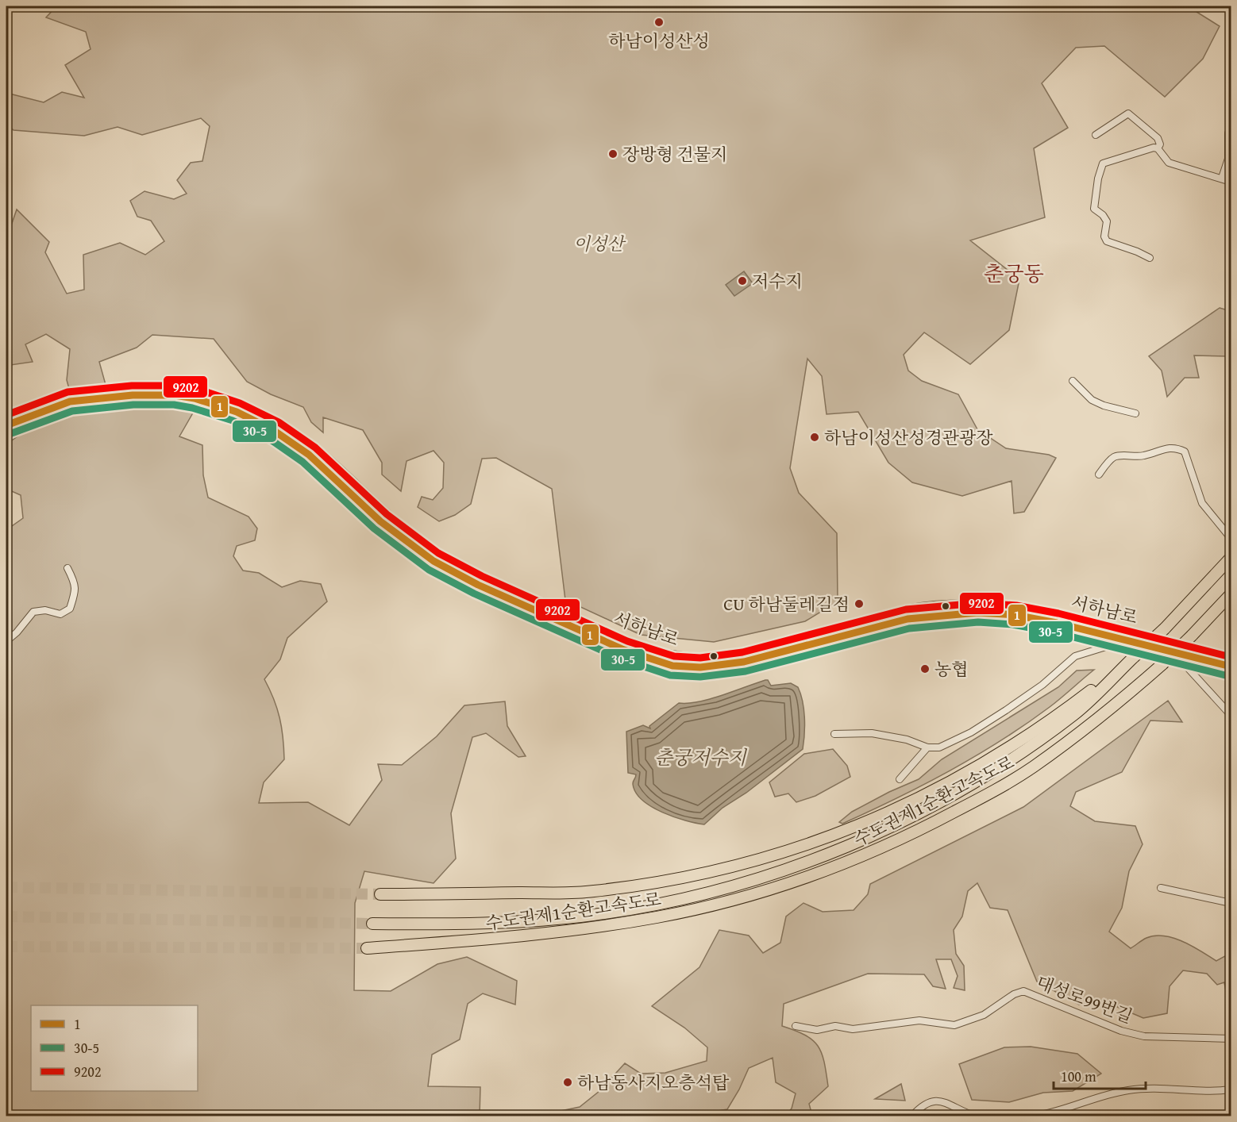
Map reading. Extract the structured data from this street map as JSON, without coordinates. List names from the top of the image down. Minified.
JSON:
{"streets":{"highway":["수도권제1순환고속도로"],"street":["서하남로","대성로99번길"]},"districts":["춘궁동"],"water":["춘궁저수지"],"parks":["이성산"],"places":["하남이성산성","장방형 건물지","저수지","하남이성산성경관광장","CU 하남둘레길점","농협","하남동사지오층석탑"],"lines":["transit line 9202","transit line 1","transit line 30-5"],"legend":["1","30-5","9202"],"scale_bar":"100 m"}
